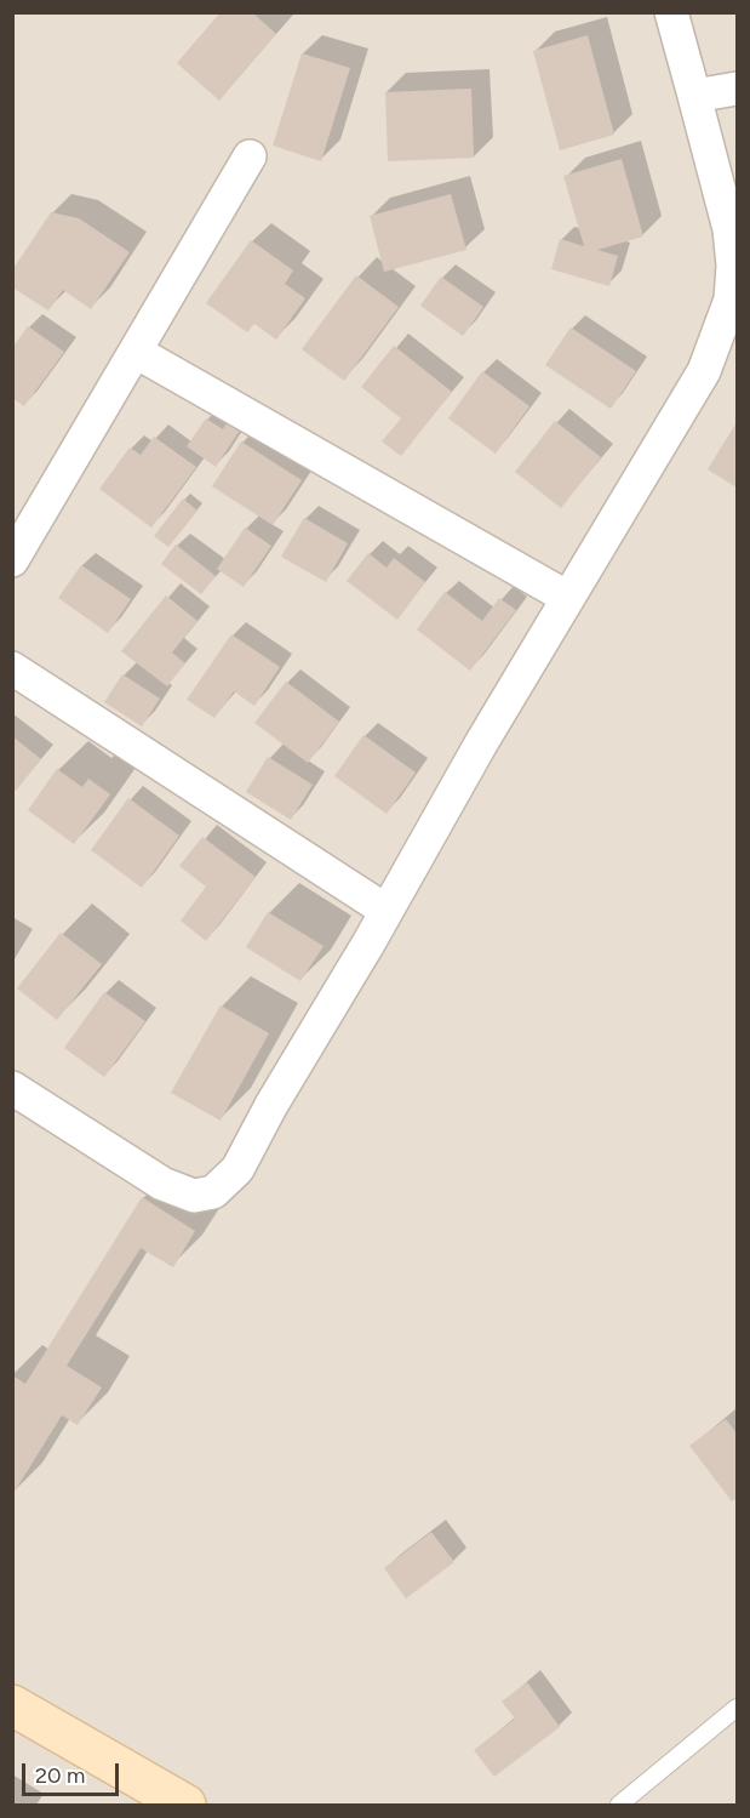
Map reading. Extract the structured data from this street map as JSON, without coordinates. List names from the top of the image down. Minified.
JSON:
{"scale_bar":"20 m"}
